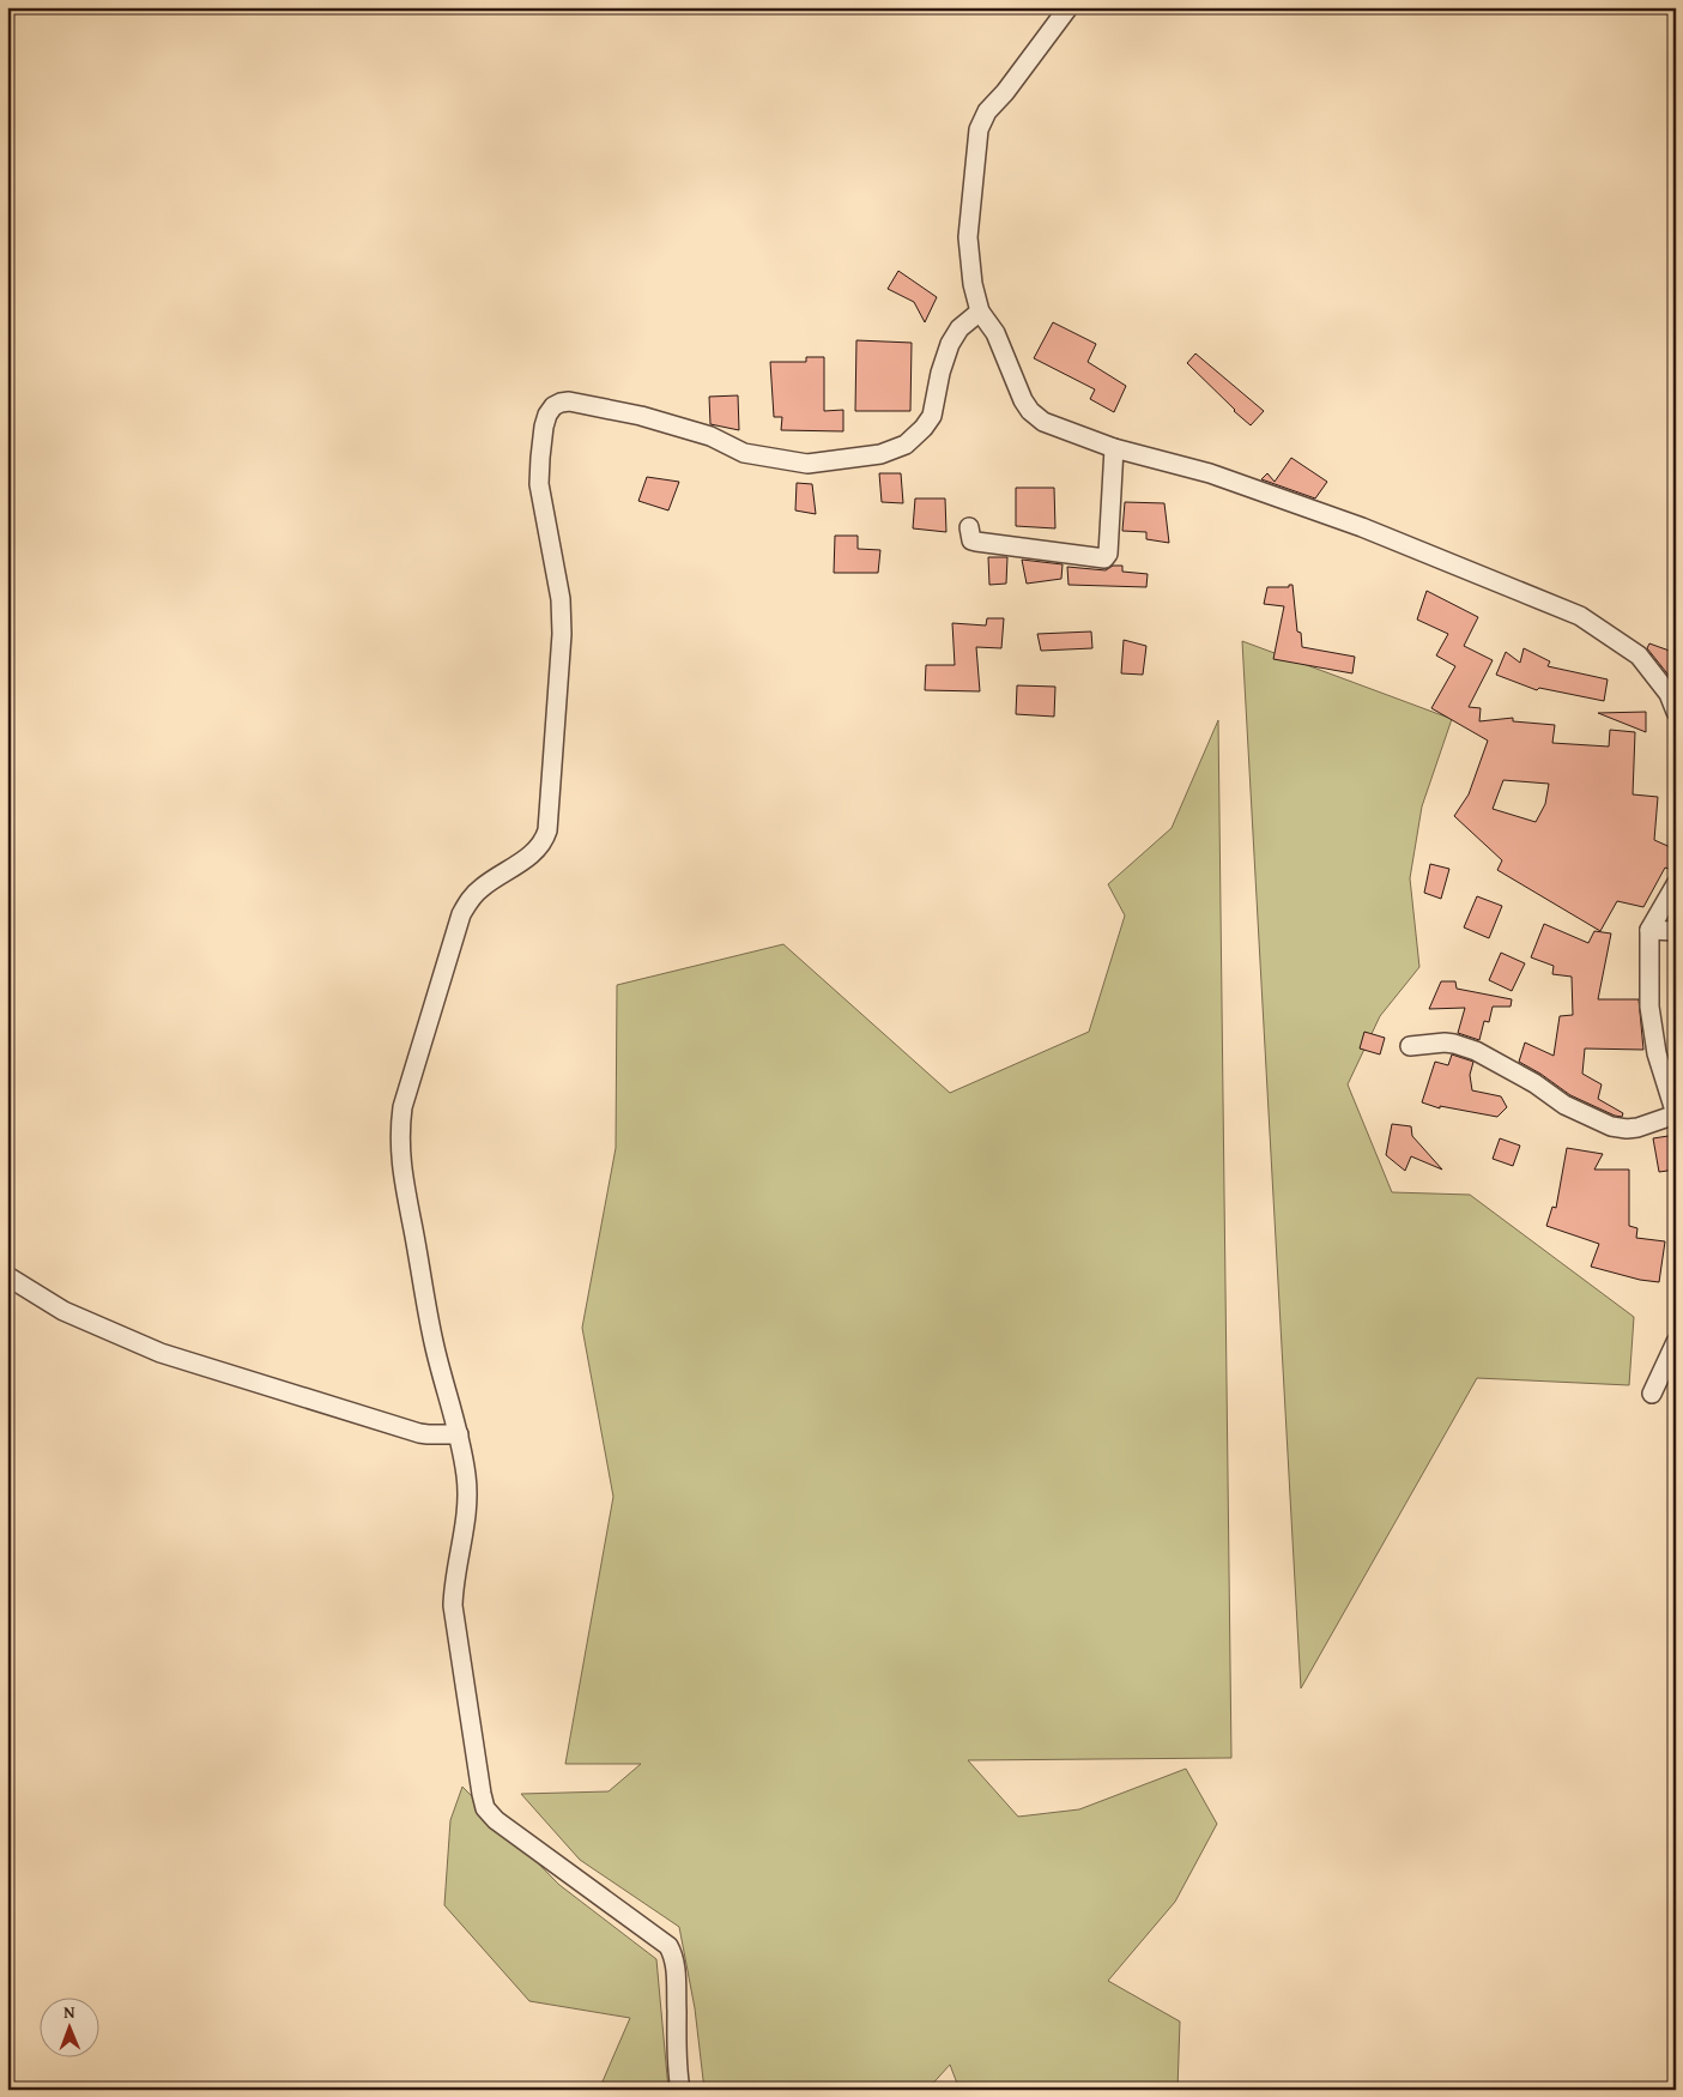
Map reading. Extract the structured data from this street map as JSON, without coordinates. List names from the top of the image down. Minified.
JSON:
{"north":"top"}
